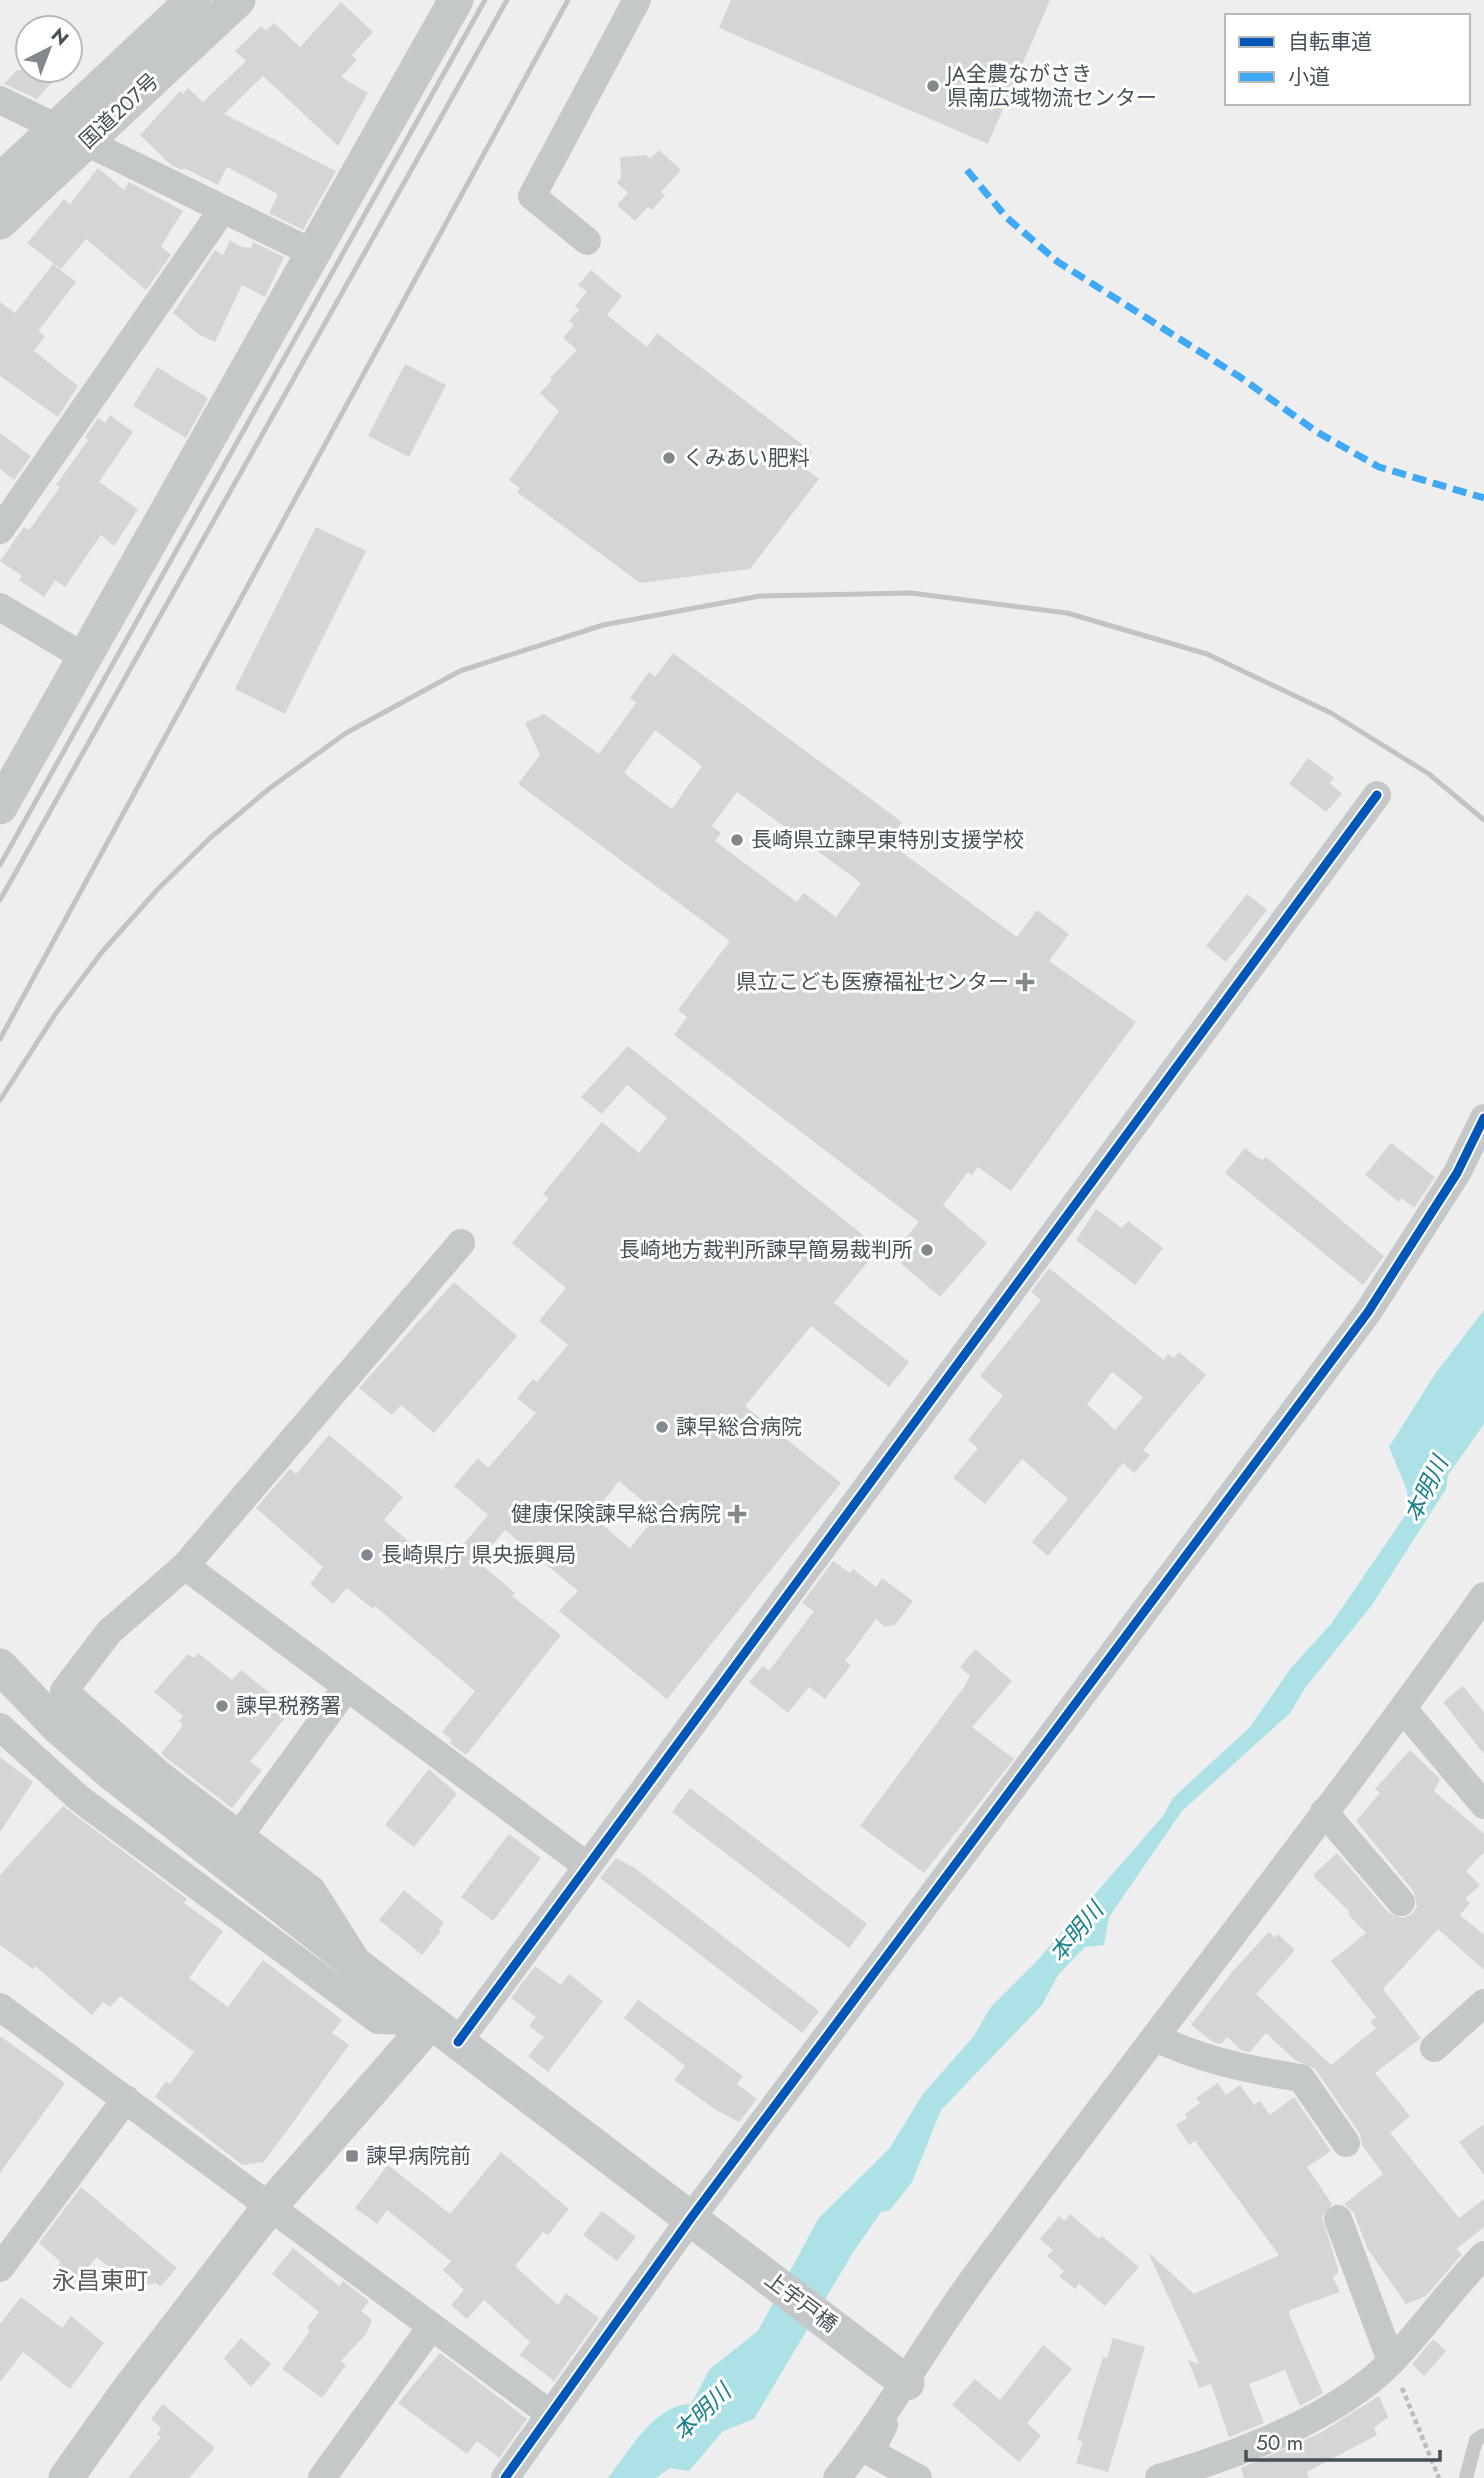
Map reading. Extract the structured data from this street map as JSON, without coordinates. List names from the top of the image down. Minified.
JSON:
{"streets":{"street":["国道207号","上宇戸橋"]},"districts":["永昌東町"],"water":["本明川"],"places":{"other":["JA全農ながさき 県南広域物流センター","くみあい肥料","長崎県立諫早東特別支援学校","長崎地方裁判所諫早簡易裁判所","諫早総合病院","長崎県庁 県央振興局","諫早税務署"],"health":["県立こども医療福祉センター","健康保険諫早総合病院"],"transit":["諫早病院前"]},"legend":["自転車道","小道"],"scale_bar":"50 m","north":"top right"}
